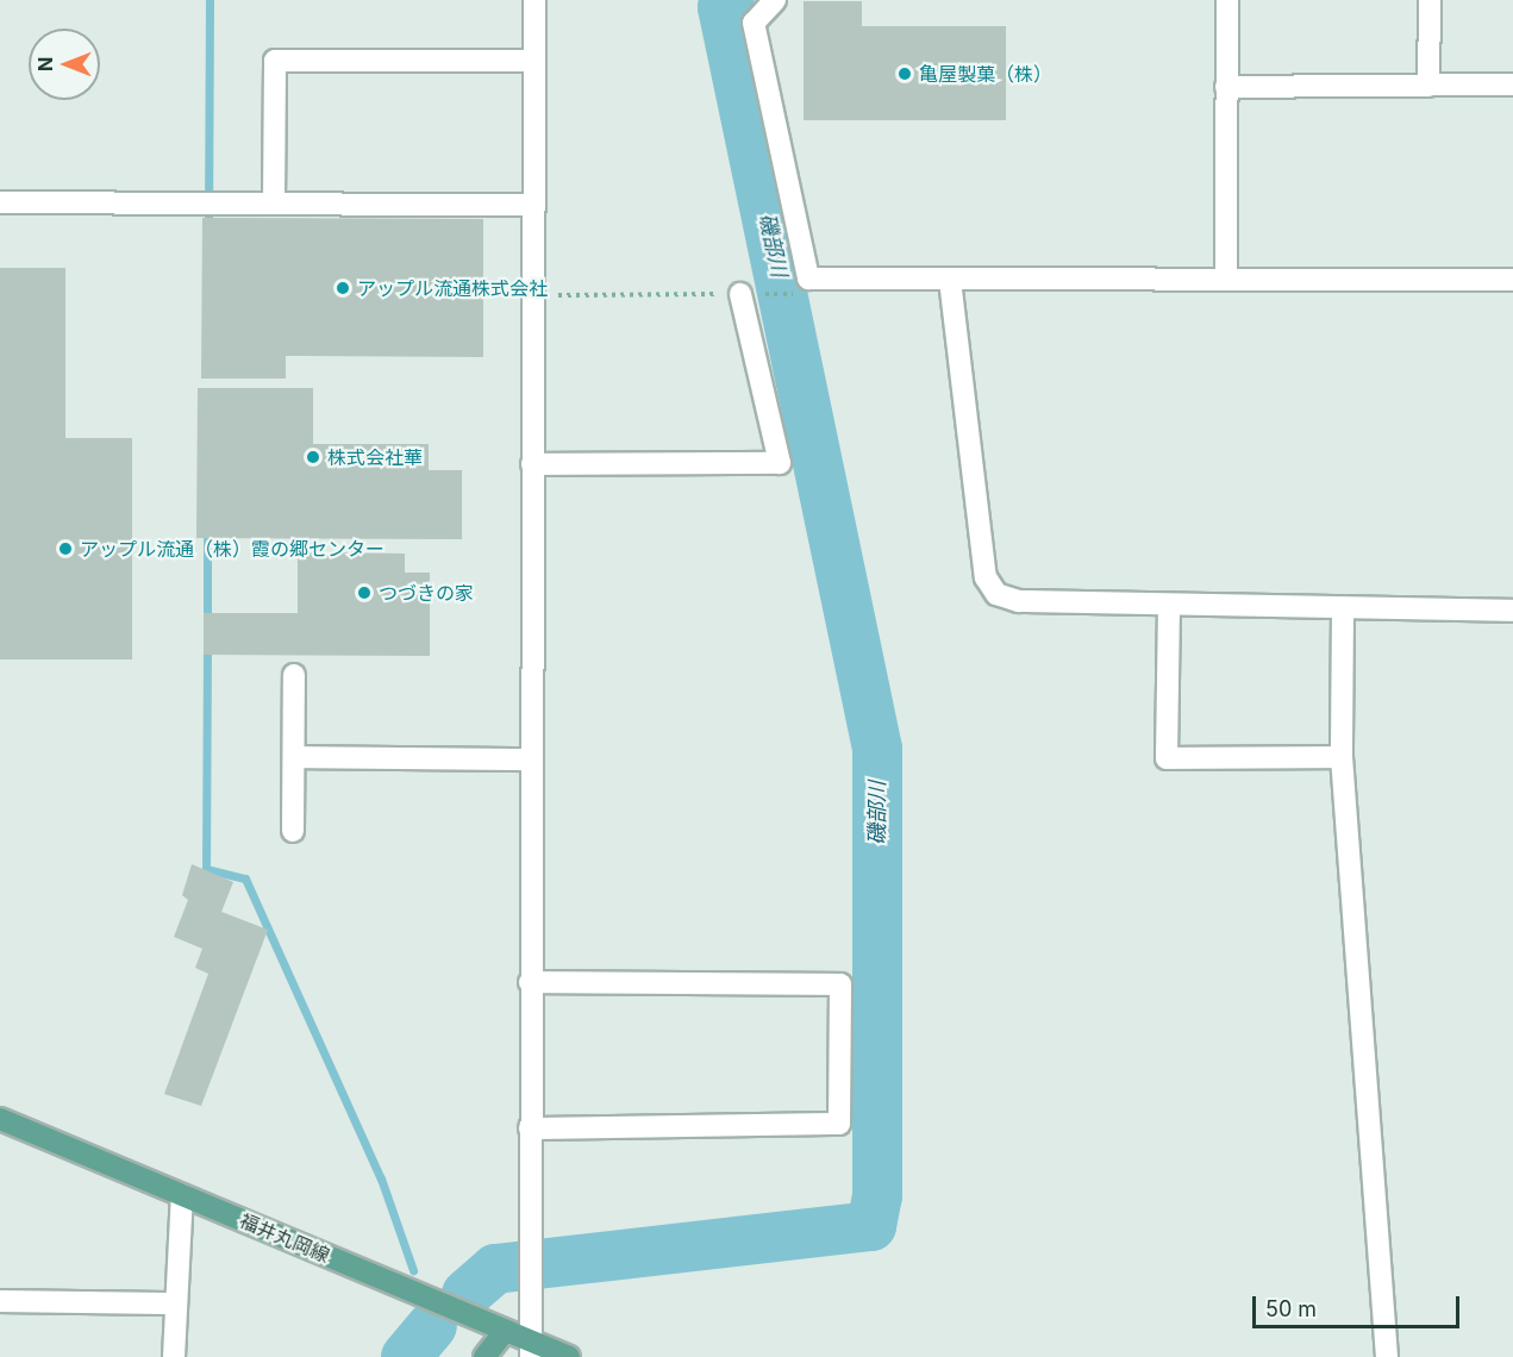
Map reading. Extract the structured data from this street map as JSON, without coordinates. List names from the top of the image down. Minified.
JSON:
{"streets":{"main road":["福井丸岡線"]},"water":["磯部川"],"places":["亀屋製菓（株）","アップル流通株式会社","株式会社華","アップル流通（株）霞の郷センター","つづきの家"],"scale_bar":"50 m","north":"left"}
